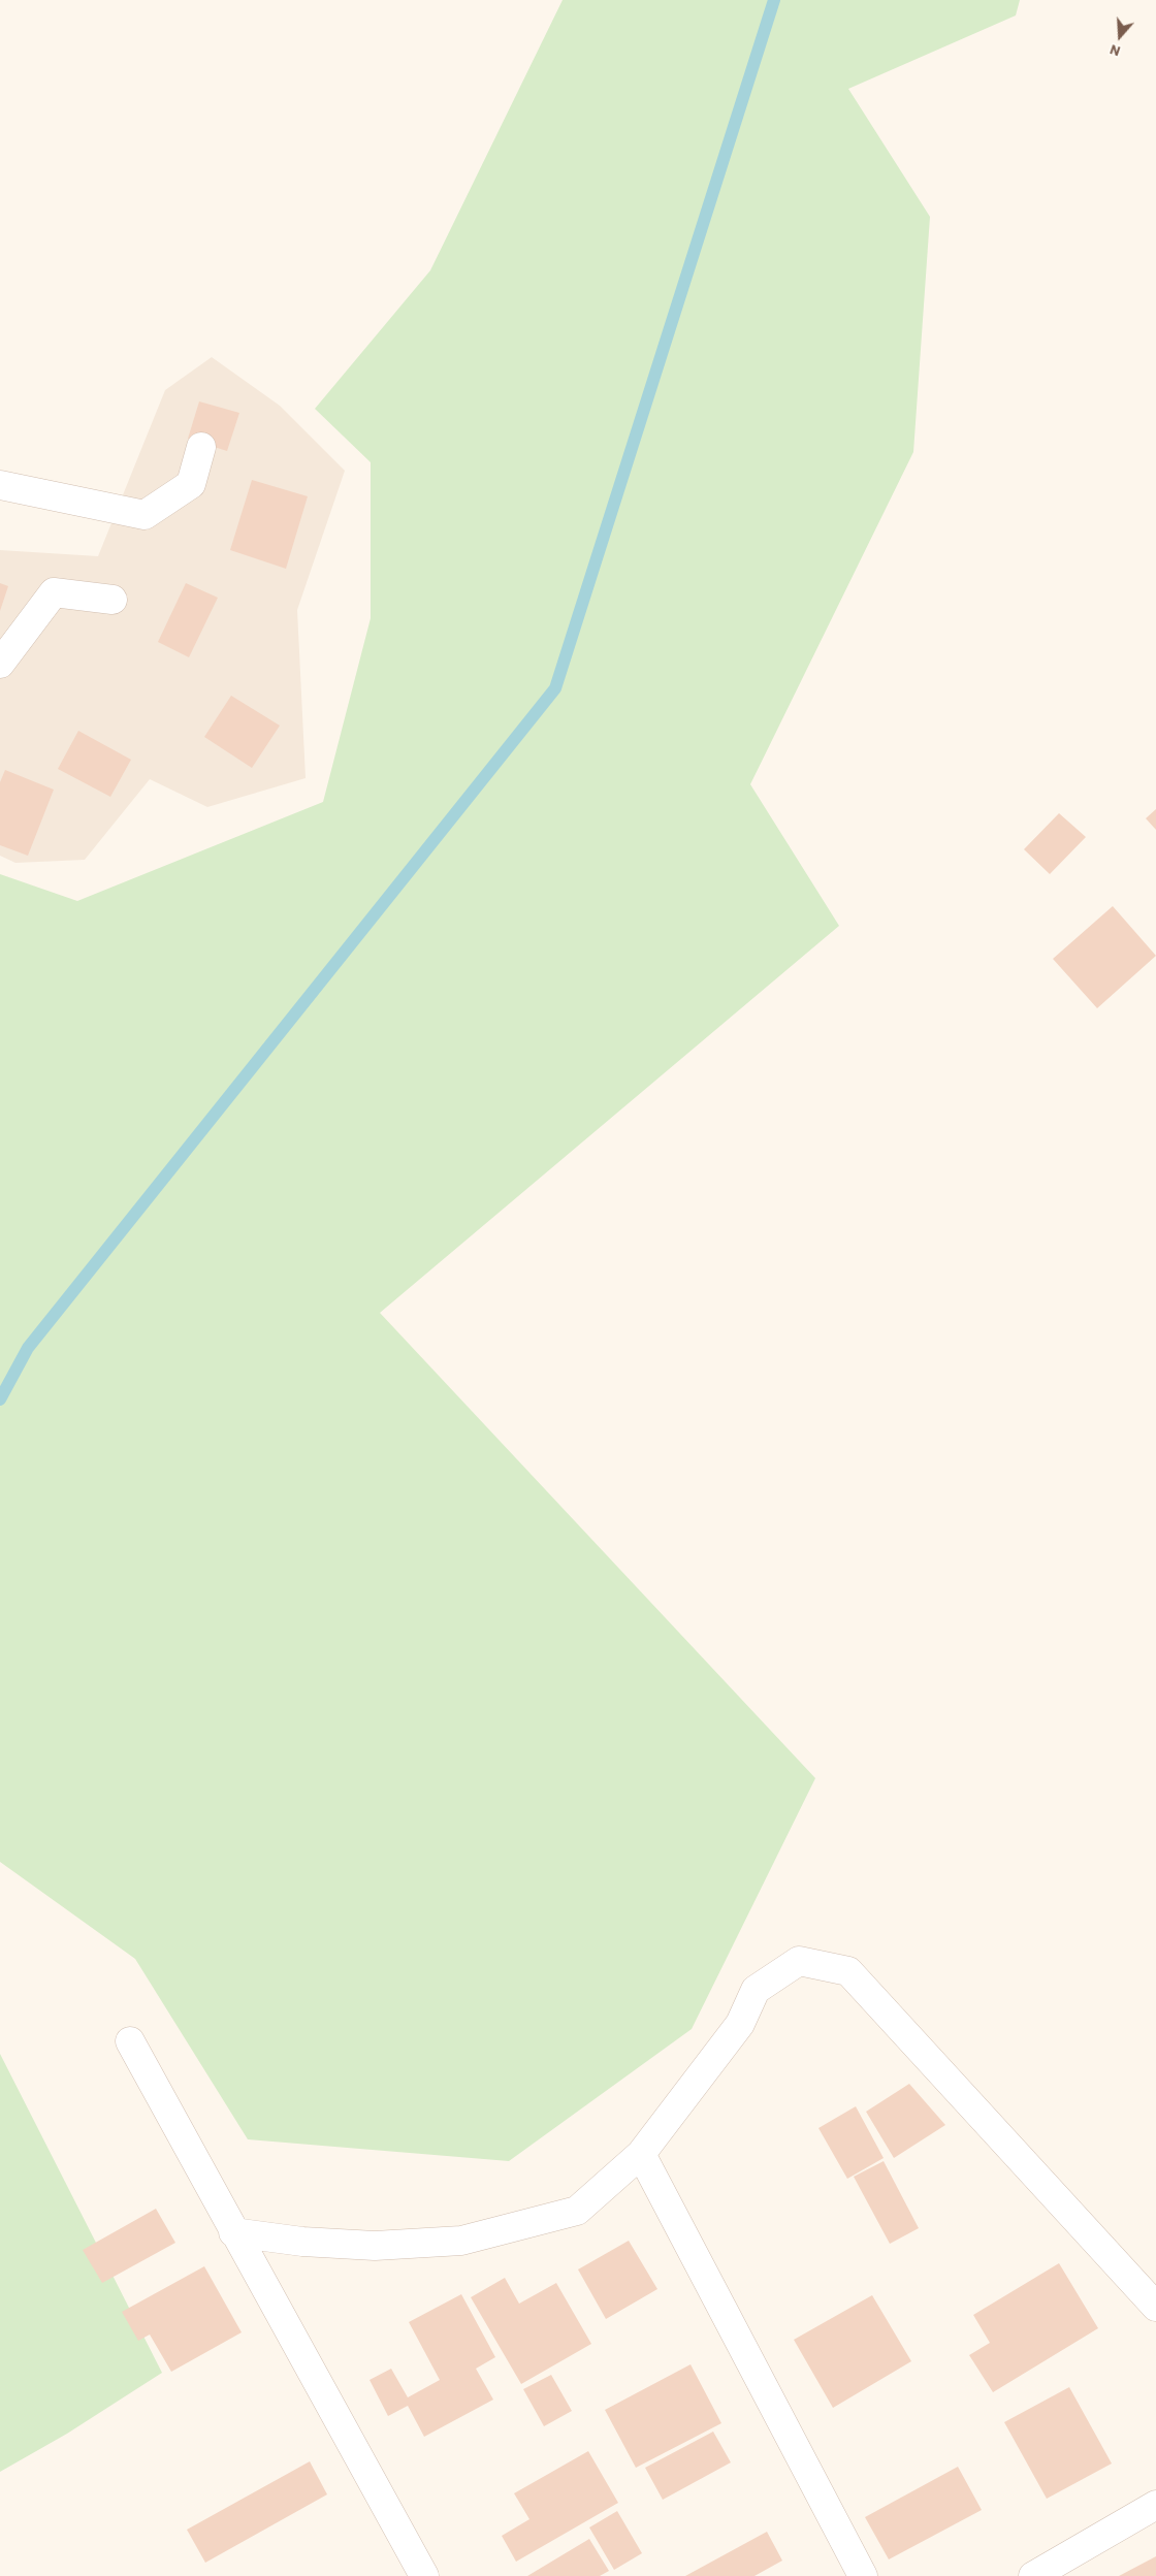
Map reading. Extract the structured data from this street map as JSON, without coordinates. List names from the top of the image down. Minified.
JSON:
{"north":"bottom"}
